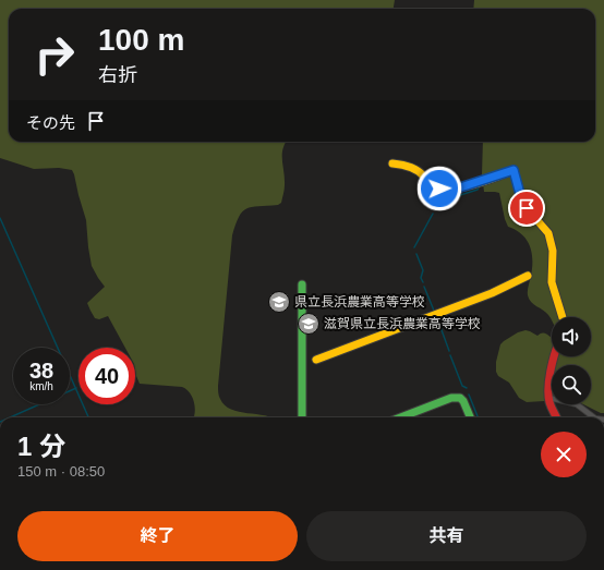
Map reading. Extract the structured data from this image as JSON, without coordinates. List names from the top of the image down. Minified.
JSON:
{"places":{"school or university":["県立長浜農業高等学校","滋賀県立長浜農業高等学校"]},"page":{"turn":["100 m","右折"],"then":"その先","speed":"38 km/h","limit":"40","heading":["1 分","150 m · 08:50"],"buttons":["終了","共有"]}}
